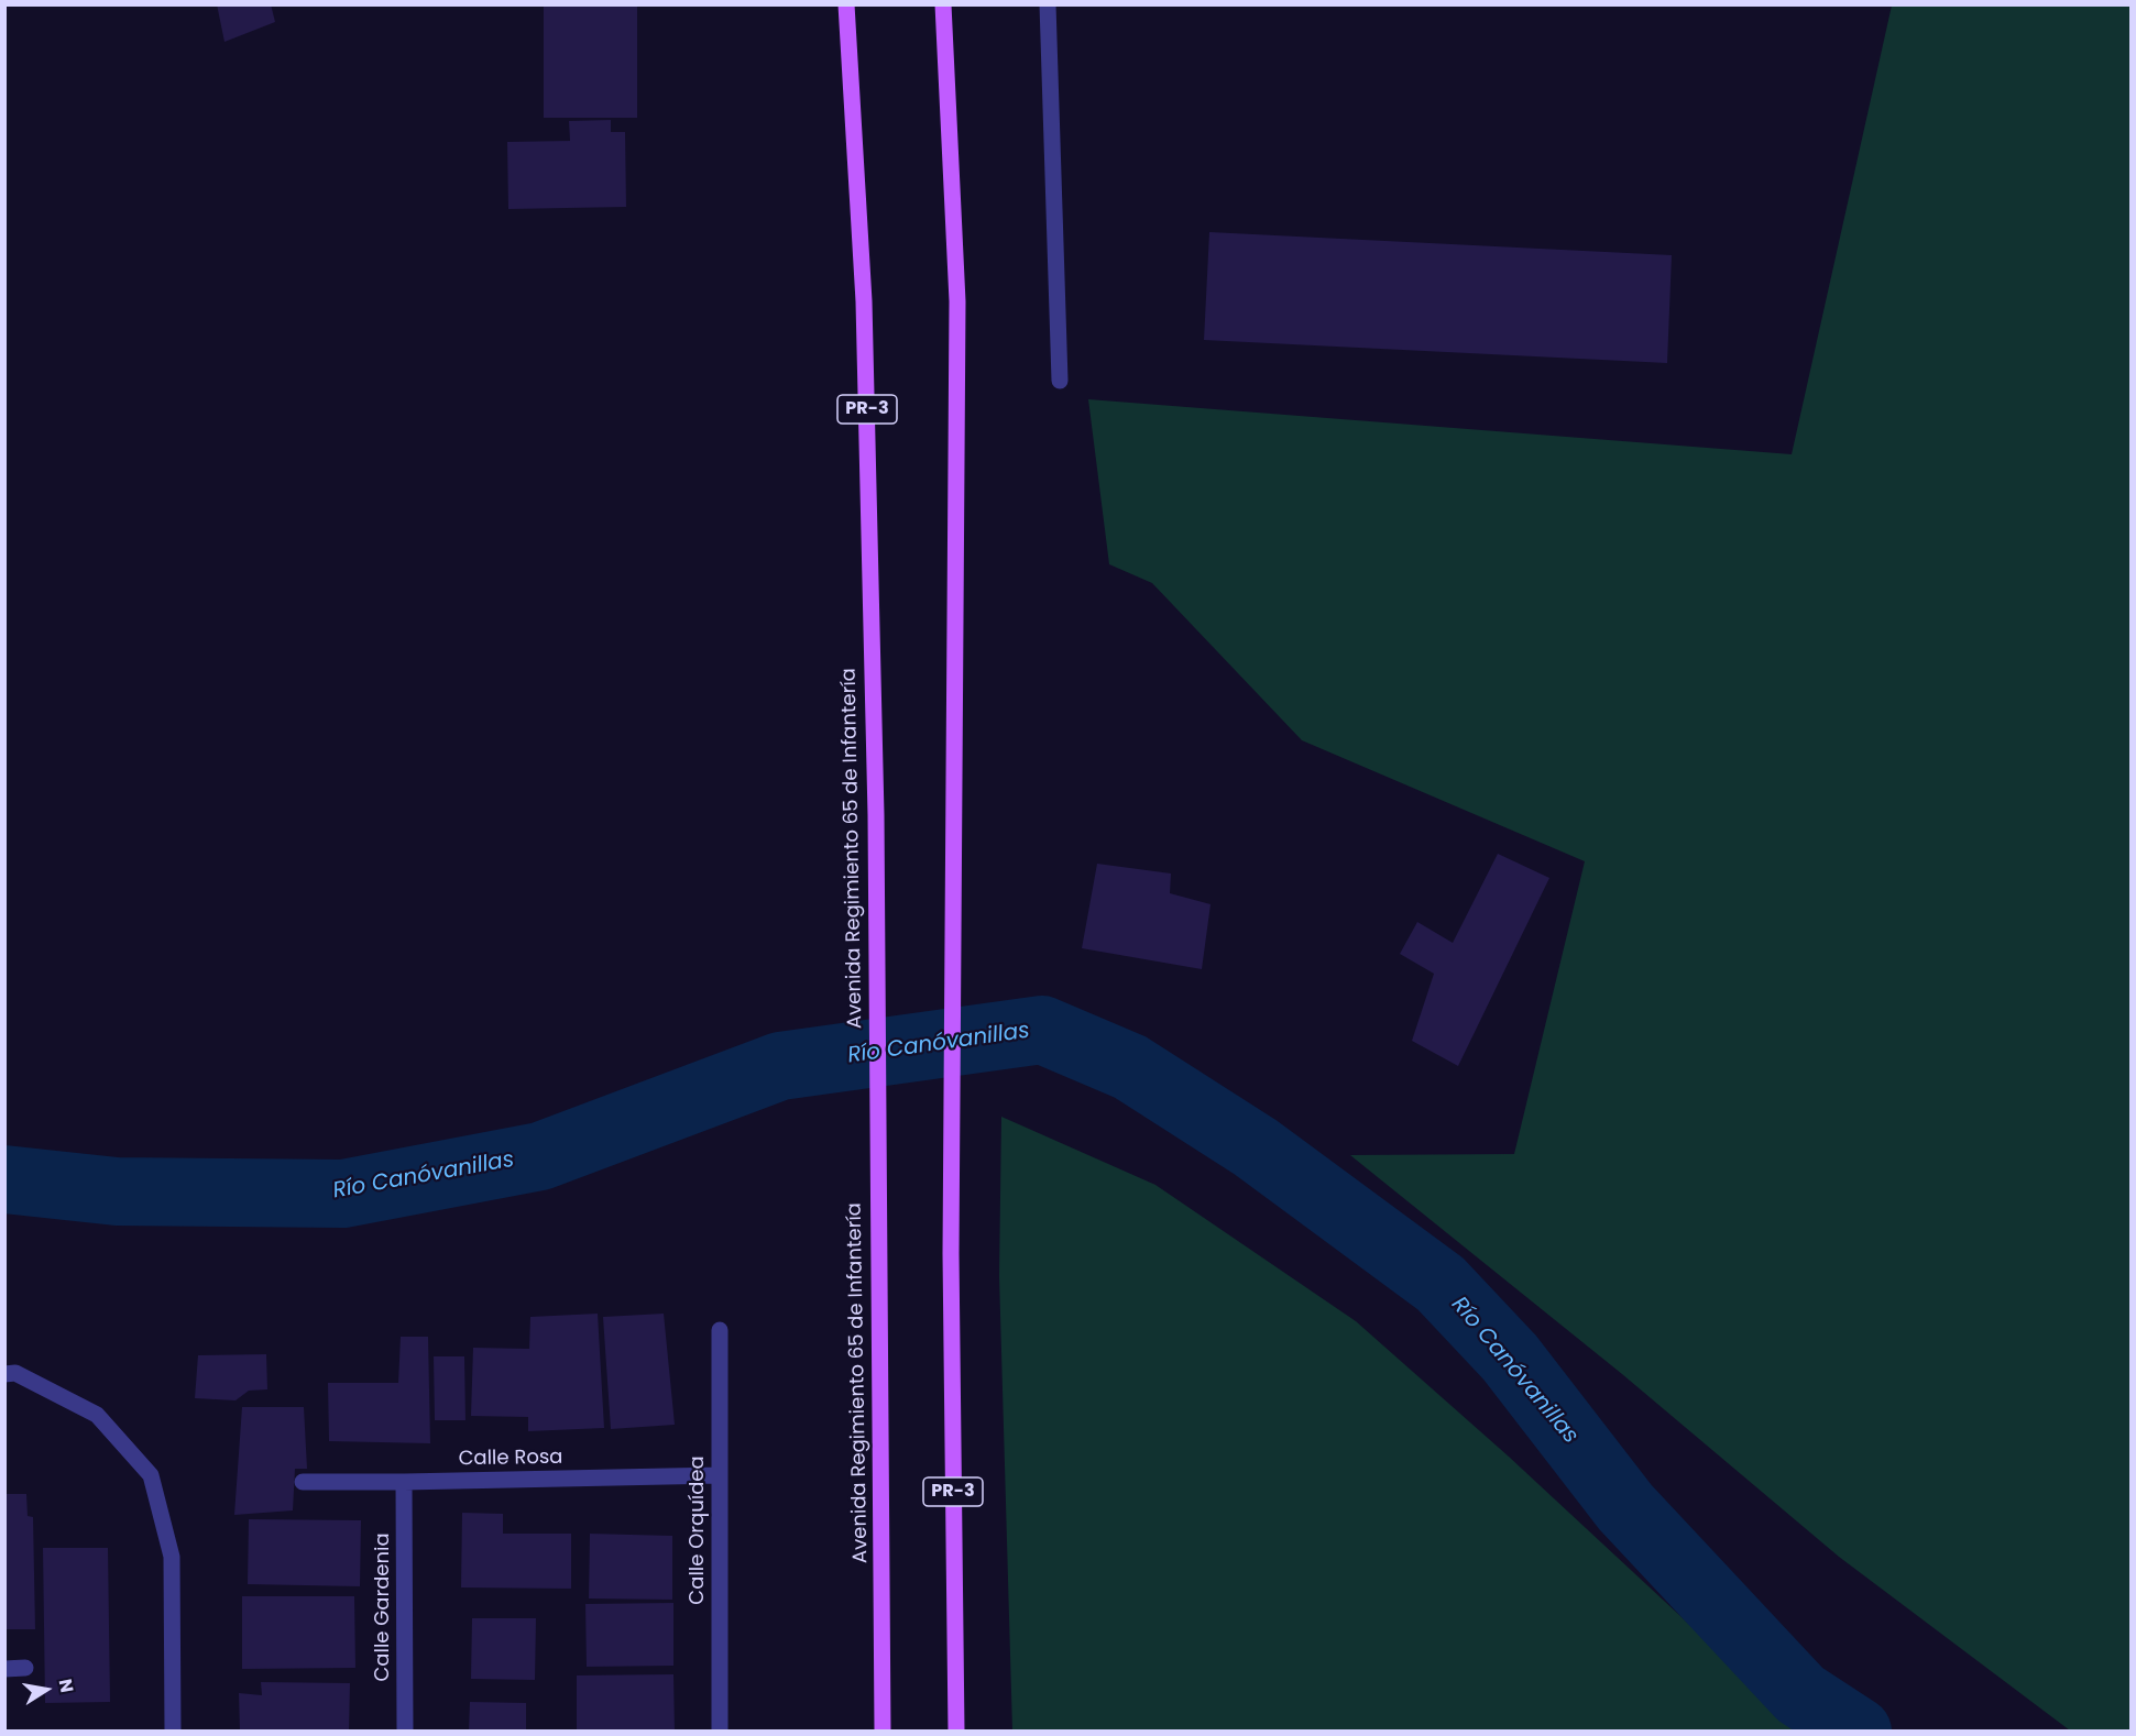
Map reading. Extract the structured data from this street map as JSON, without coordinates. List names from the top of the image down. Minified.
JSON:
{"streets":{"main road":["PR-3","Avenida Regimiento 65 de Infantería"],"street":["Calle Rosa","Calle Orquídea","Calle Gardenia"]},"crossings":[["Calle Rosa","Calle Orquídea"],["Calle Rosa","Calle Gardenia"]],"water":["Río Canóvanillas"],"north":"right"}
